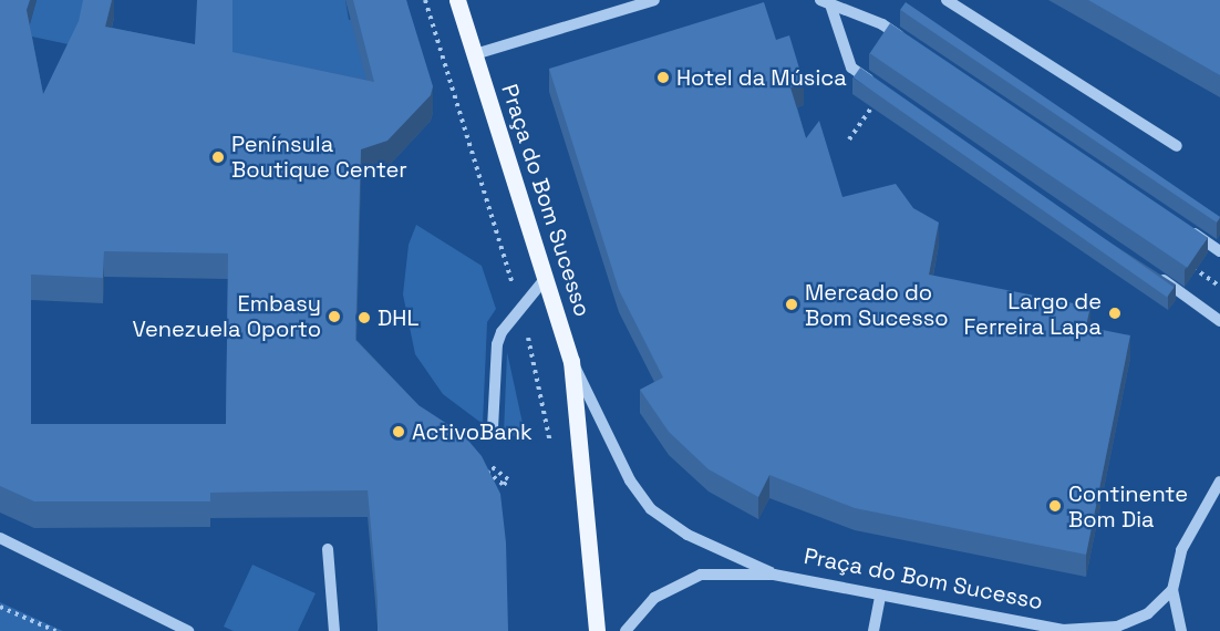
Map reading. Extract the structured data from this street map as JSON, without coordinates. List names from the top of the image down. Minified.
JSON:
{"streets":{"main road":["Praça do Bom Sucesso"]},"places":["Hotel da Música","Península Boutique Center","Mercado do Bom Sucesso","Largo de Ferreira Lapa","Embasy Venezuela Oporto","DHL","ActivoBank","Continente Bom Dia"]}
